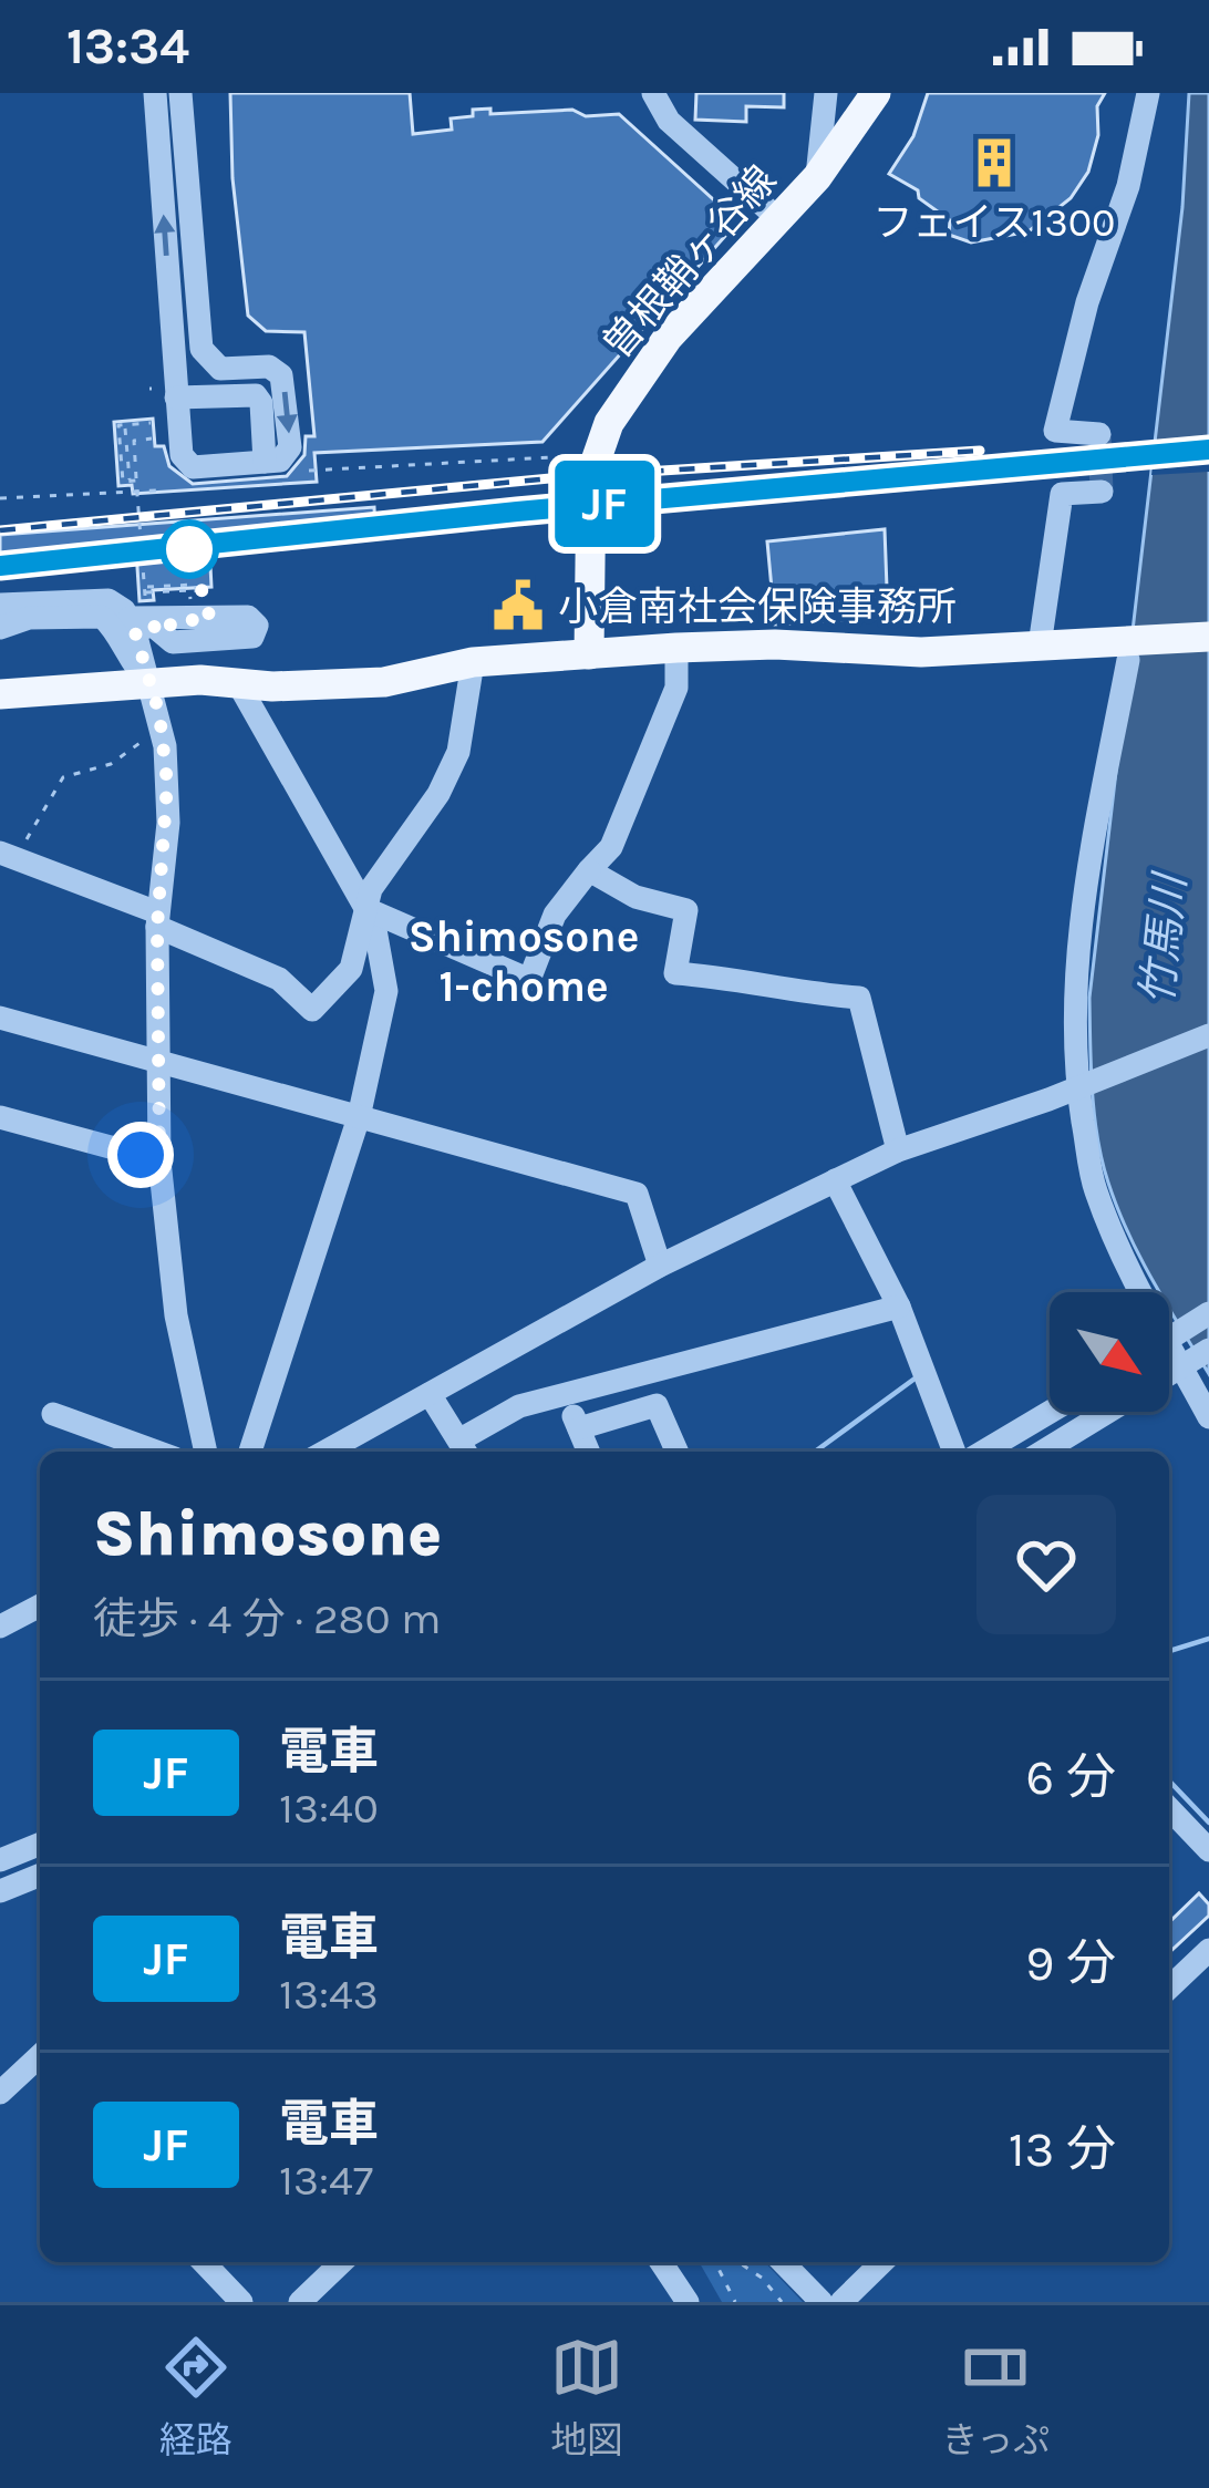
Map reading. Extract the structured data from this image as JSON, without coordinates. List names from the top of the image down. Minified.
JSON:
{"streets":{"main road":["曽根鞘ヶ谷線"]},"districts":["Shimosone 1-chome"],"water":["竹馬川"],"places":{"building":["フェイス1300"],"public building":["小倉南社会保険事務所"]},"north":"bottom right","page":{"status":"13:34","on_map":"JF","heading":["Shimosone","徒歩 · 4 分 · 280 m"],"list":[{"mark":"JF","name":"電車","note":"13:40","value":"6 分"},{"mark":"JF","name":"電車","note":"13:43","value":"9 分"},{"mark":"JF","name":"電車","note":"13:47","value":"13 分"}],"tabs":["経路","地図","きっぷ"]}}
